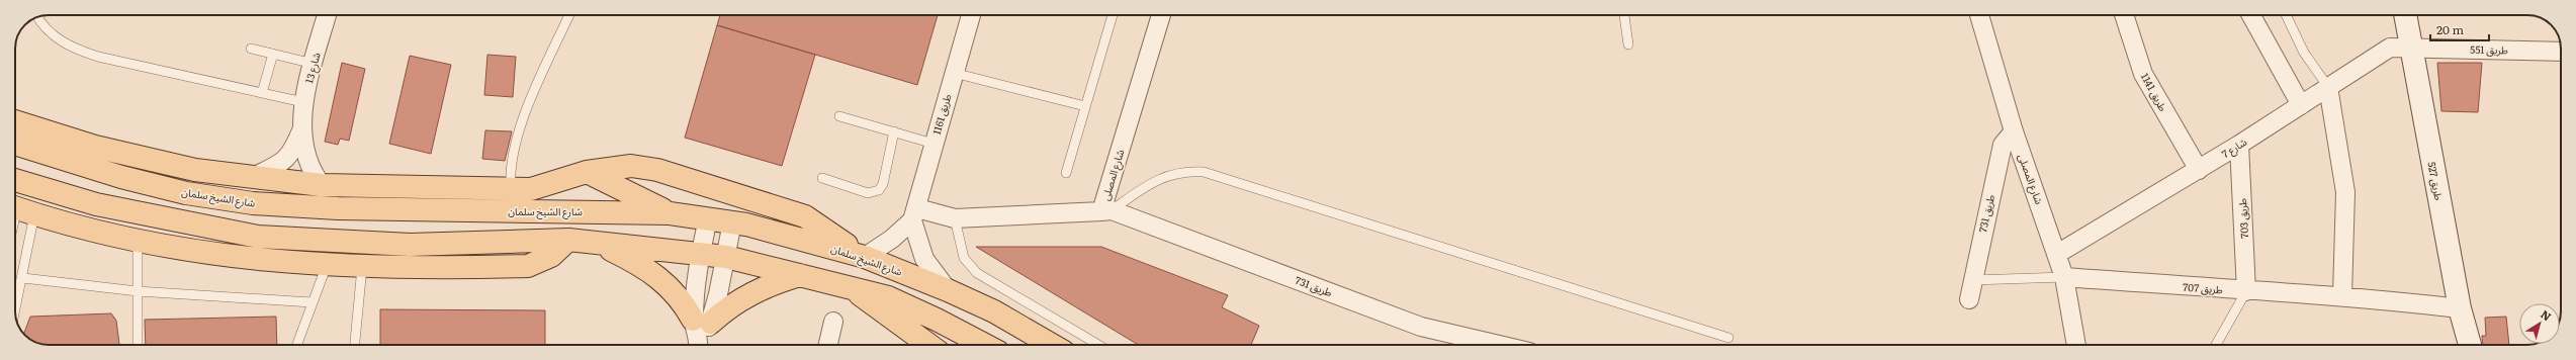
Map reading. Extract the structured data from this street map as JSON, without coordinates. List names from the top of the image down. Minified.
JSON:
{"streets":{"main road":["شارع الشيخ سلمان"],"street":["طريق 551","شارع 13","طريق 1141","طريق 1161","شارع 7","شارع المصلى","طريق 527","طريق 731","طريق 703","طريق 707"]},"crossings":[["طريق 551","شارع 7"],["طريق 551","طريق 527"],["طريق 1141","شارع 7"],["طريق 1161","شارع المصلى"],["شارع 7","شارع المصلى"],["شارع 7","طريق 527"],["شارع 7","طريق 703"],["شارع المصلى","طريق 731"],["شارع المصلى","طريق 707"],["طريق 527","طريق 707"],["طريق 703","طريق 707"]],"scale_bar":"20 m","north":"top right"}
